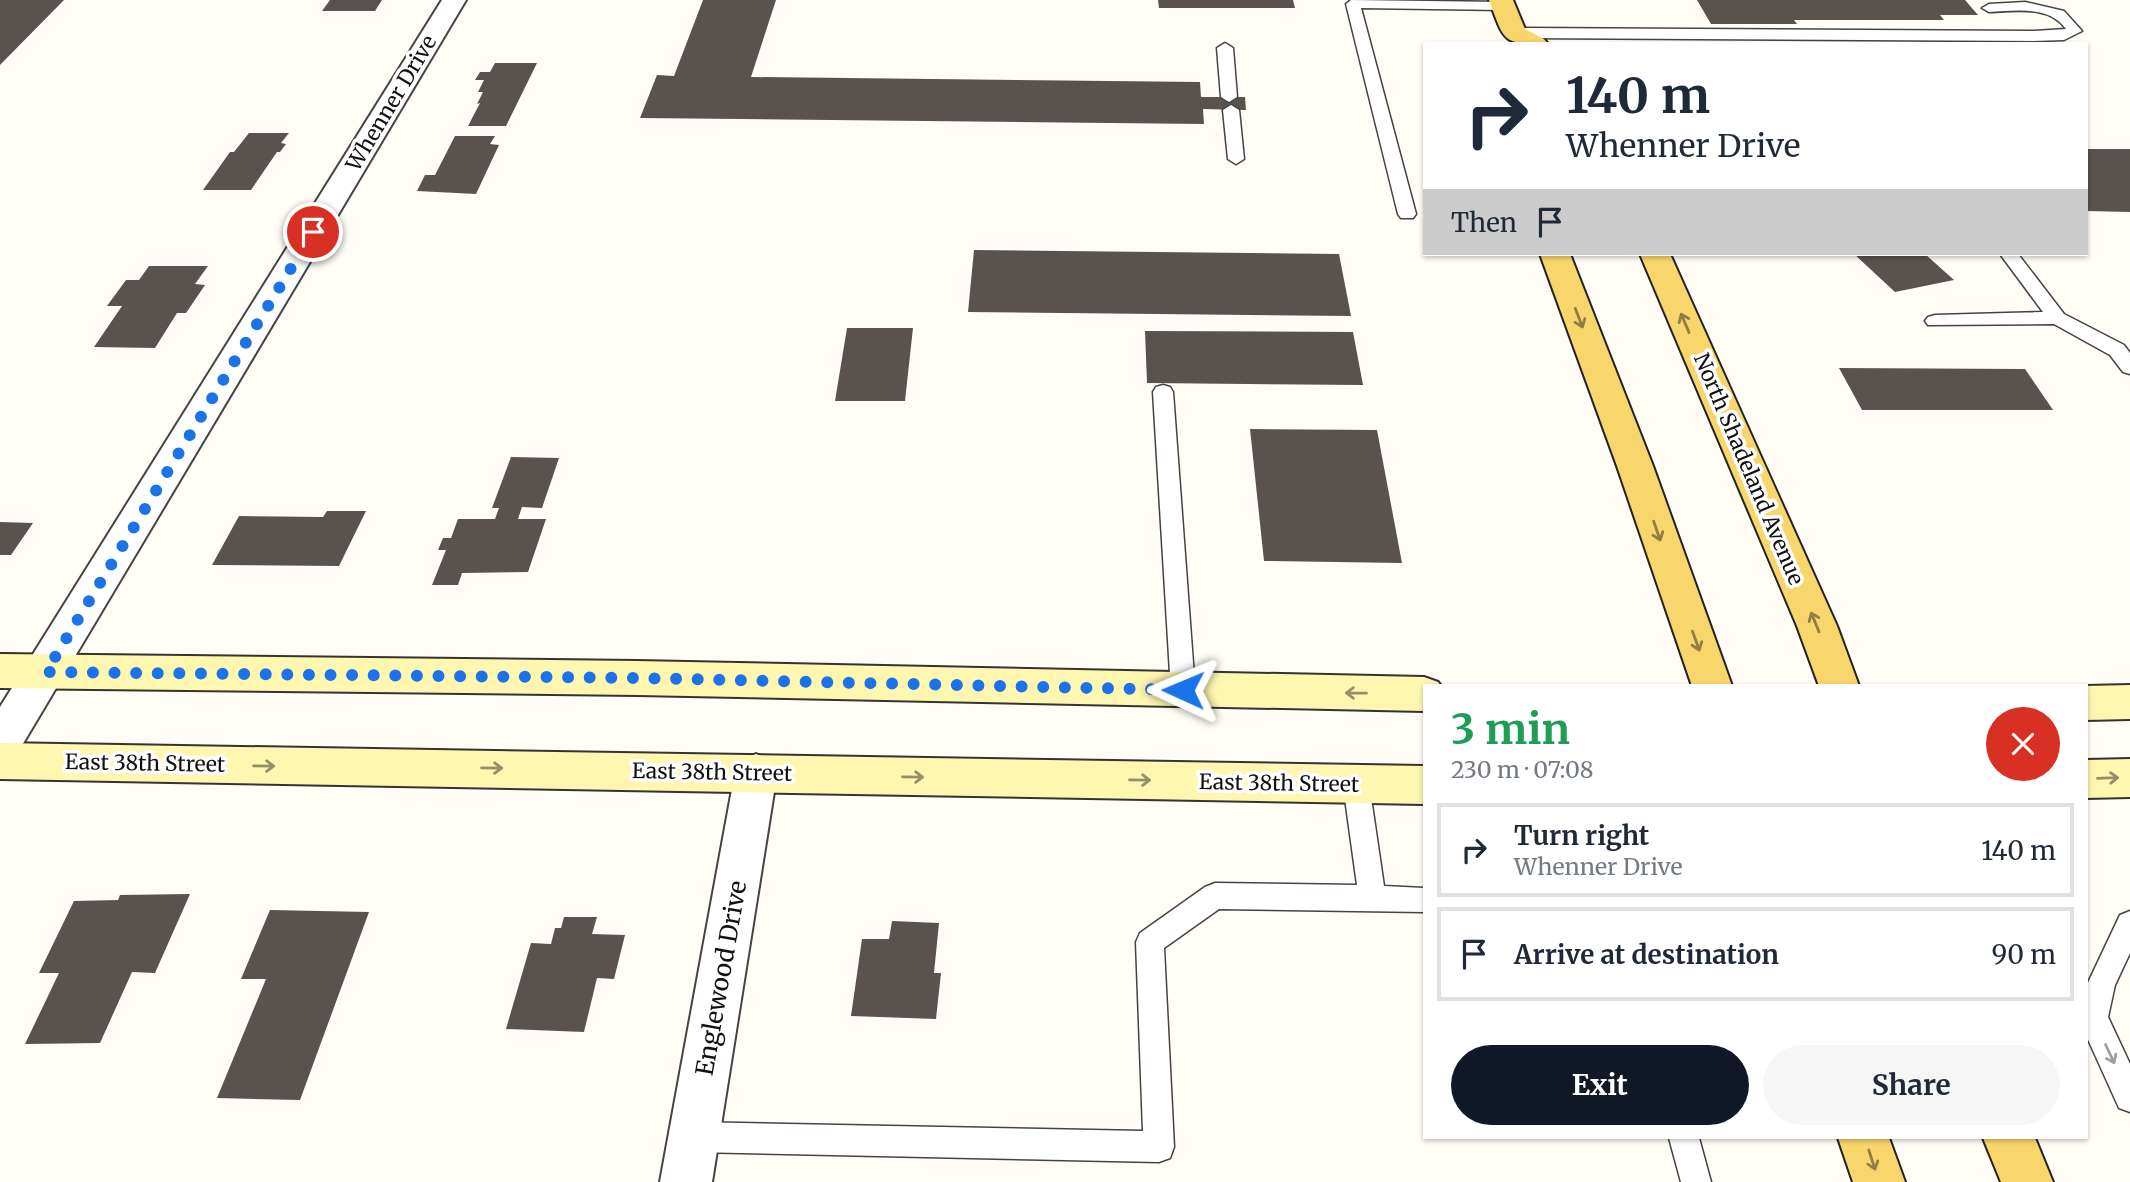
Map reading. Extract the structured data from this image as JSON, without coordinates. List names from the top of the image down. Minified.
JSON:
{"streets":{"main road":["North Shadeland Avenue","East 38th Street"],"street":["Whenner Drive","Englewood Drive"]},"crossings":[["East 38th Street","Englewood Drive"]],"page":{"turn":["140 m","Whenner Drive"],"then":"Then","heading":["3 min","230 m · 07:08"],"list":[{"name":"Turn right","note":"Whenner Drive","value":"140 m"},{"name":"Arrive at destination","value":"90 m"}],"buttons":["Exit","Share"]}}
